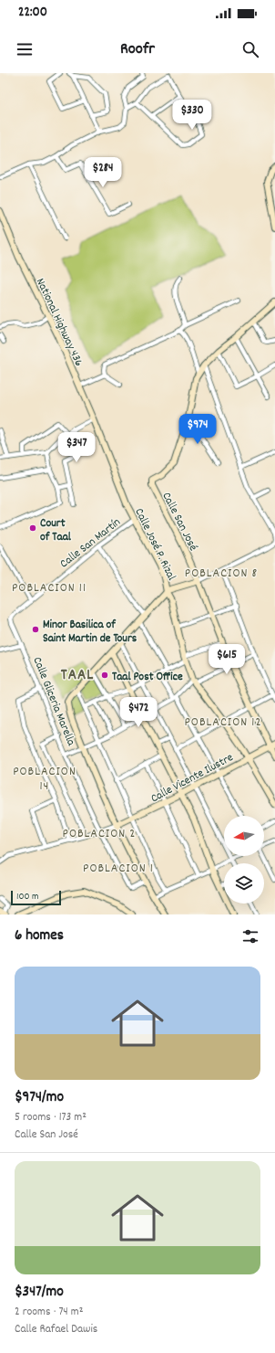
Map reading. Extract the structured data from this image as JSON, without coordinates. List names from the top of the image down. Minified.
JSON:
{"streets":{"main road":["National Highway 436","Calle San José","Calle José P. Rizal","Calle Vicente Ilustre"],"street":["Calle San Martín","Calle Gliceria Marella"]},"crossings":[["National Highway 436","Calle José P. Rizal"],["Calle San José","Calle Vicente Ilustre"],["Calle San Martín","Calle José P. Rizal"],["Calle San Martín","Calle Gliceria Marella"],["Calle José P. Rizal","Calle Vicente Ilustre"]],"districts":["POBLACION 8","POBLACION 11","TAAL","POBLACION 12","POBLACION 14","POBLACION 2","POBLACION 1"],"places":["Court of Taal","Minor Basilica of Saint Martin de Tours","Taal Post Office"],"scale_bar":"100 m","north":"left","page":{"status":"22:00","header":"Roofr","price":["$330","$284","$974","$347","$615","$472"],"scale":"100 m","heading":"6 homes","list":[{"name":"$974/mo","note":"5 rooms · 173 m² · Calle San José"},{"name":"$347/mo","note":"2 rooms · 74 m² · Calle Rafael Dawis"}]}}
